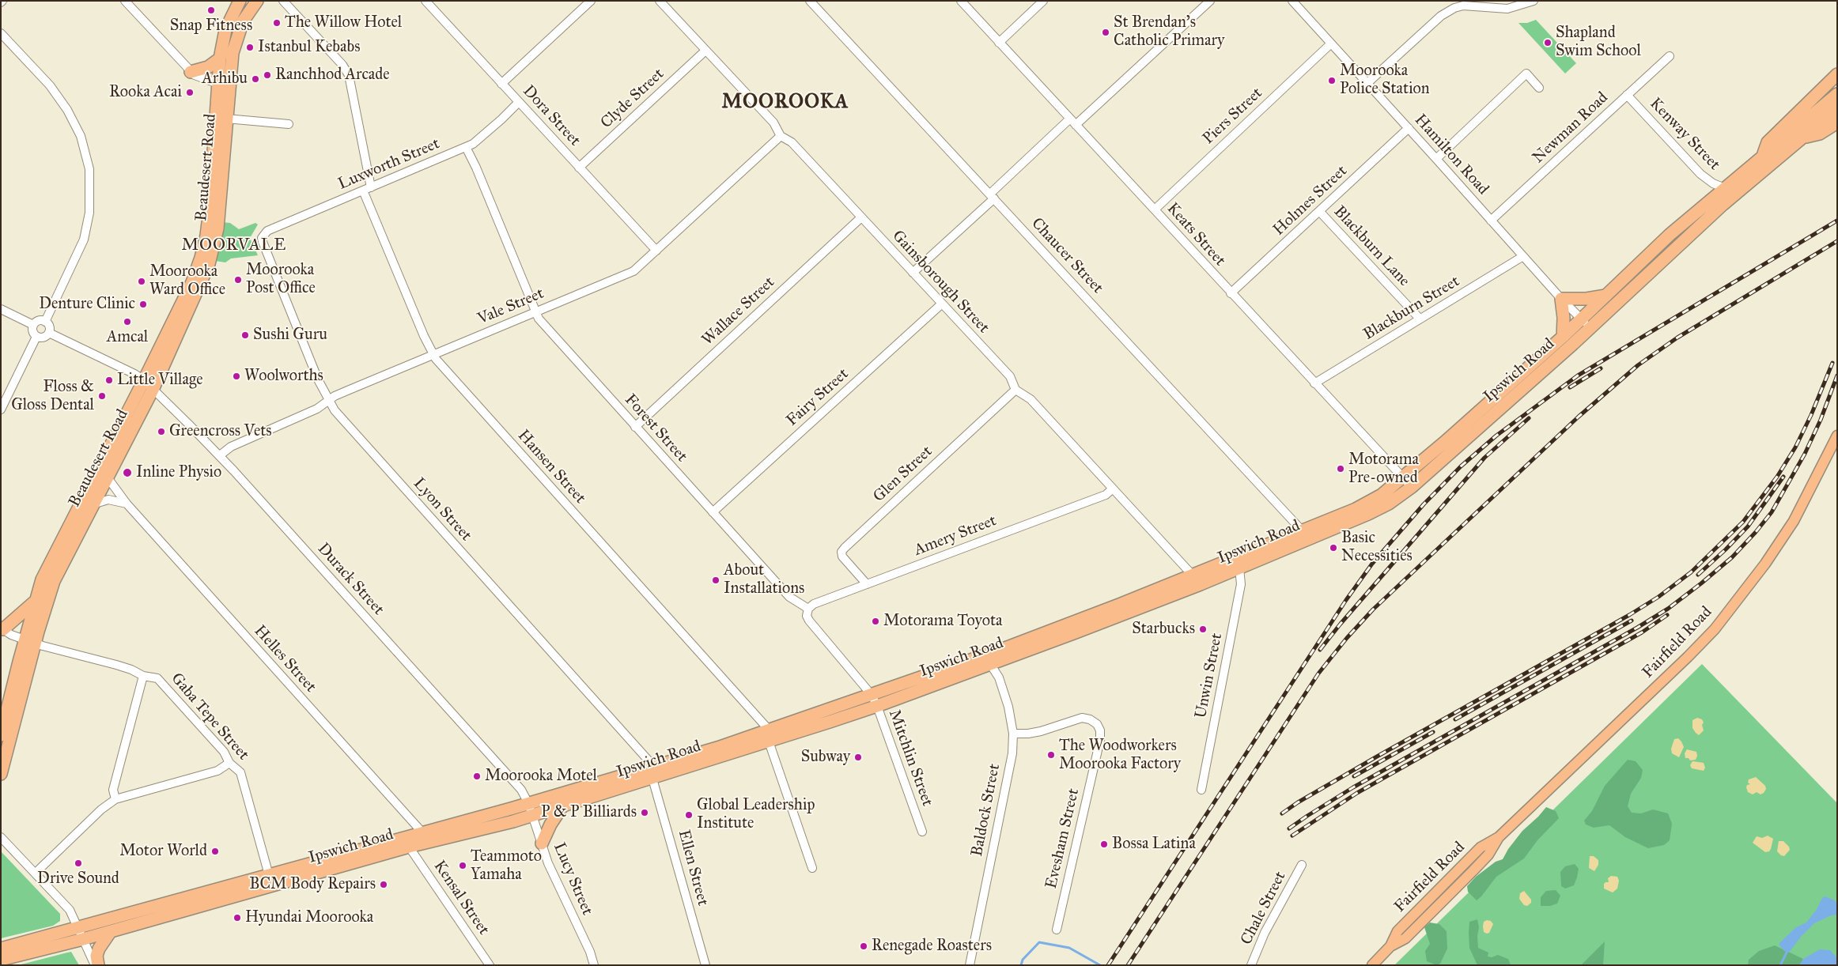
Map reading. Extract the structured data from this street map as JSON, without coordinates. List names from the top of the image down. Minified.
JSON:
{"streets":{"highway":["Beaudesert Road","Ipswich Road"],"main road":["Fairfield Road"],"street":["Clyde Street","Dora Street","Piers Street","Newman Road","Kenway Street","Hamilton Road","Luxworth Street","Holmes Street","Keats Street","Blackburn Lane","Chaucer Street","Gainsborough Street","Vale Street","Blackburn Street","Wallace Street","Fairy Street","Forest Street","Hansen Street","Glen Street","Lyon Street","Amery Street","Durack Street","Helles Street","Unwin Street","Gaba Tepe Street","Mitchlin Street","Baldock Street","Evesham Street","Ellen Street","Lucy Street","Kensal Street","Chale Street"]},"crossings":[["Clyde Street","Dora Street"],["Clyde Street","Gainsborough Street"],["Dora Street","Luxworth Street"],["Dora Street","Vale Street"],["Piers Street","Hamilton Road"],["Piers Street","Keats Street"],["Newman Road","Kenway Street"],["Newman Road","Hamilton Road"],["Kenway Street","Ipswich Road"],["Hamilton Road","Holmes Street"],["Hamilton Road","Blackburn Street"],["Hamilton Road","Ipswich Road"],["Luxworth Street","Forest Street"],["Luxworth Street","Hansen Street"],["Luxworth Street","Lyon Street"],["Beaudesert Road","Durack Street"],["Beaudesert Road","Helles Street"],["Beaudesert Road","Gaba Tepe Street"],["Holmes Street","Keats Street"],["Holmes Street","Blackburn Lane"],["Keats Street","Blackburn Street"],["Keats Street","Ipswich Road"],["Blackburn Lane","Blackburn Street"],["Chaucer Street","Ipswich Road"],["Gainsborough Street","Vale Street"],["Gainsborough Street","Wallace Street"],["Gainsborough Street","Ipswich Road"],["Gainsborough Street","Fairy Street"],["Gainsborough Street","Glen Street"],["Gainsborough Street","Amery Street"],["Vale Street","Forest Street"],["Vale Street","Hansen Street"],["Vale Street","Lyon Street"],["Vale Street","Durack Street"],["Wallace Street","Forest Street"],["Ipswich Road","Hansen Street"],["Ipswich Road","Lyon Street"],["Ipswich Road","Durack Street"],["Ipswich Road","Helles Street"],["Ipswich Road","Unwin Street"],["Ipswich Road","Gaba Tepe Street"],["Ipswich Road","Mitchlin Street"],["Ipswich Road","Baldock Street"],["Ipswich Road","Ellen Street"],["Ipswich Road","Lucy Street"],["Ipswich Road","Kensal Street"],["Fairy Street","Forest Street"],["Forest Street","Amery Street"],["Glen Street","Amery Street"],["Lyon Street","Ellen Street"],["Durack Street","Lucy Street"],["Baldock Street","Evesham Street"]],"districts":["MOOROOKA","MOORVALE"],"places":["Snap Fitness","The Willow Hotel","St Brendan's Catholic Primary","Shapland Swim School","Istanbul Kebabs","Ranchhod Arcade","Arhibu","Moorooka Police Station","Rooka Acai","Moorooka Post Office","Moorooka Ward Office","Denture Clinic","Amcal","Sushi Guru","Woolworths","Little Village","Floss & Gloss Dental","Greencross Vets","Motorama Pre-owned","Inline Physio","Basic Necessities","About Installations","Motorama Toyota","Starbucks","The Woodworkers Moorooka Factory","Subway","Moorooka Motel","P & P Billiards","Global Leadership Institute","Bossa Latina","Motor World","Drive Sound","Teammoto Yamaha","BCM Body Repairs","Hyundai Moorooka","Renegade Roasters"]}
